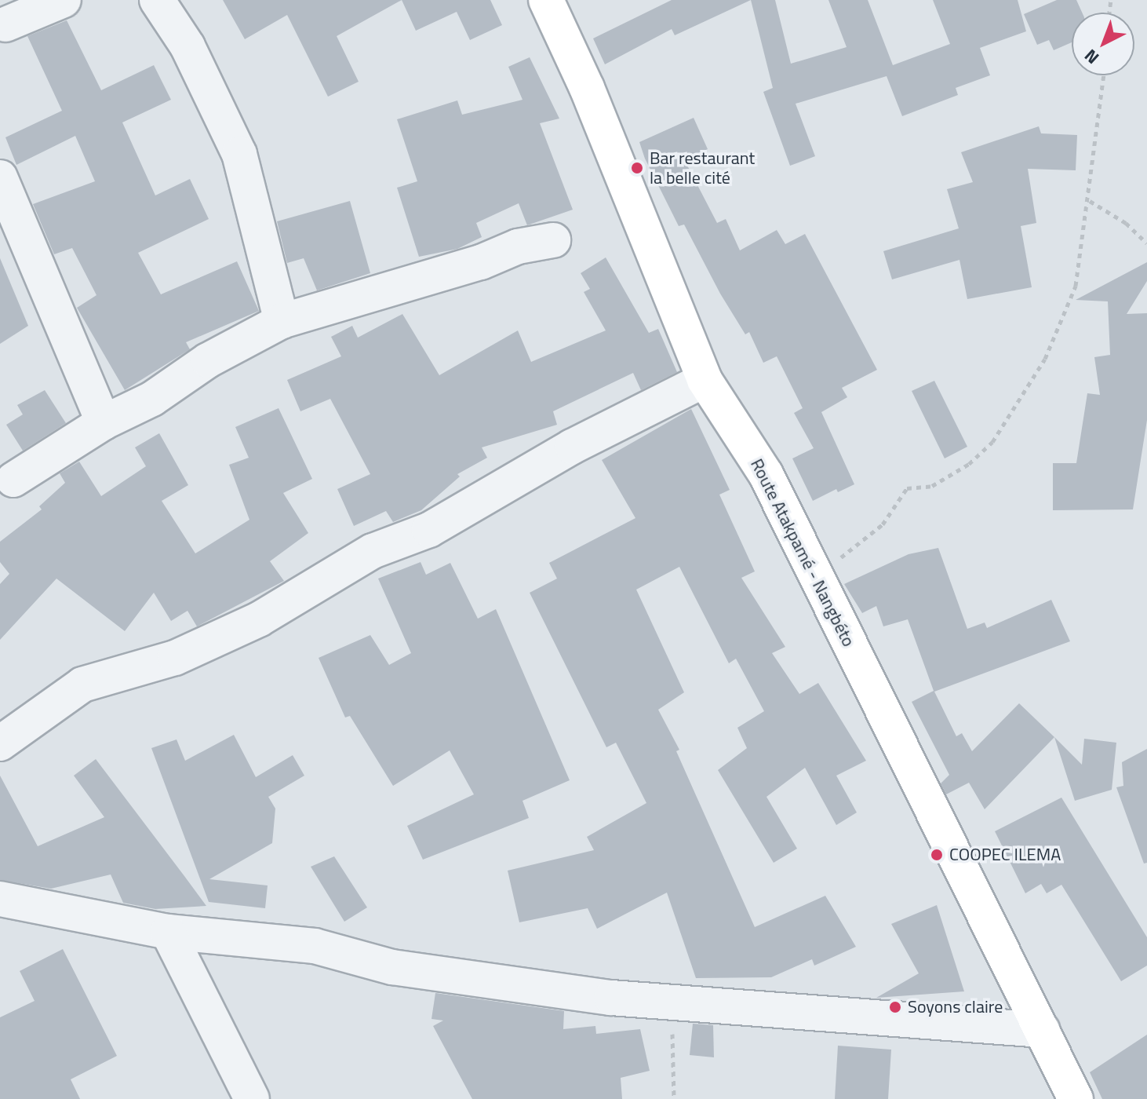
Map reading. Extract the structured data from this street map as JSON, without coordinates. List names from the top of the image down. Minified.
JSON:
{"streets":{"main road":["Route Atakpamé - Nangbéto"]},"places":["Bar restaurant la belle cité","COOPEC ILEMA","Soyons claire"],"north":"bottom left"}
